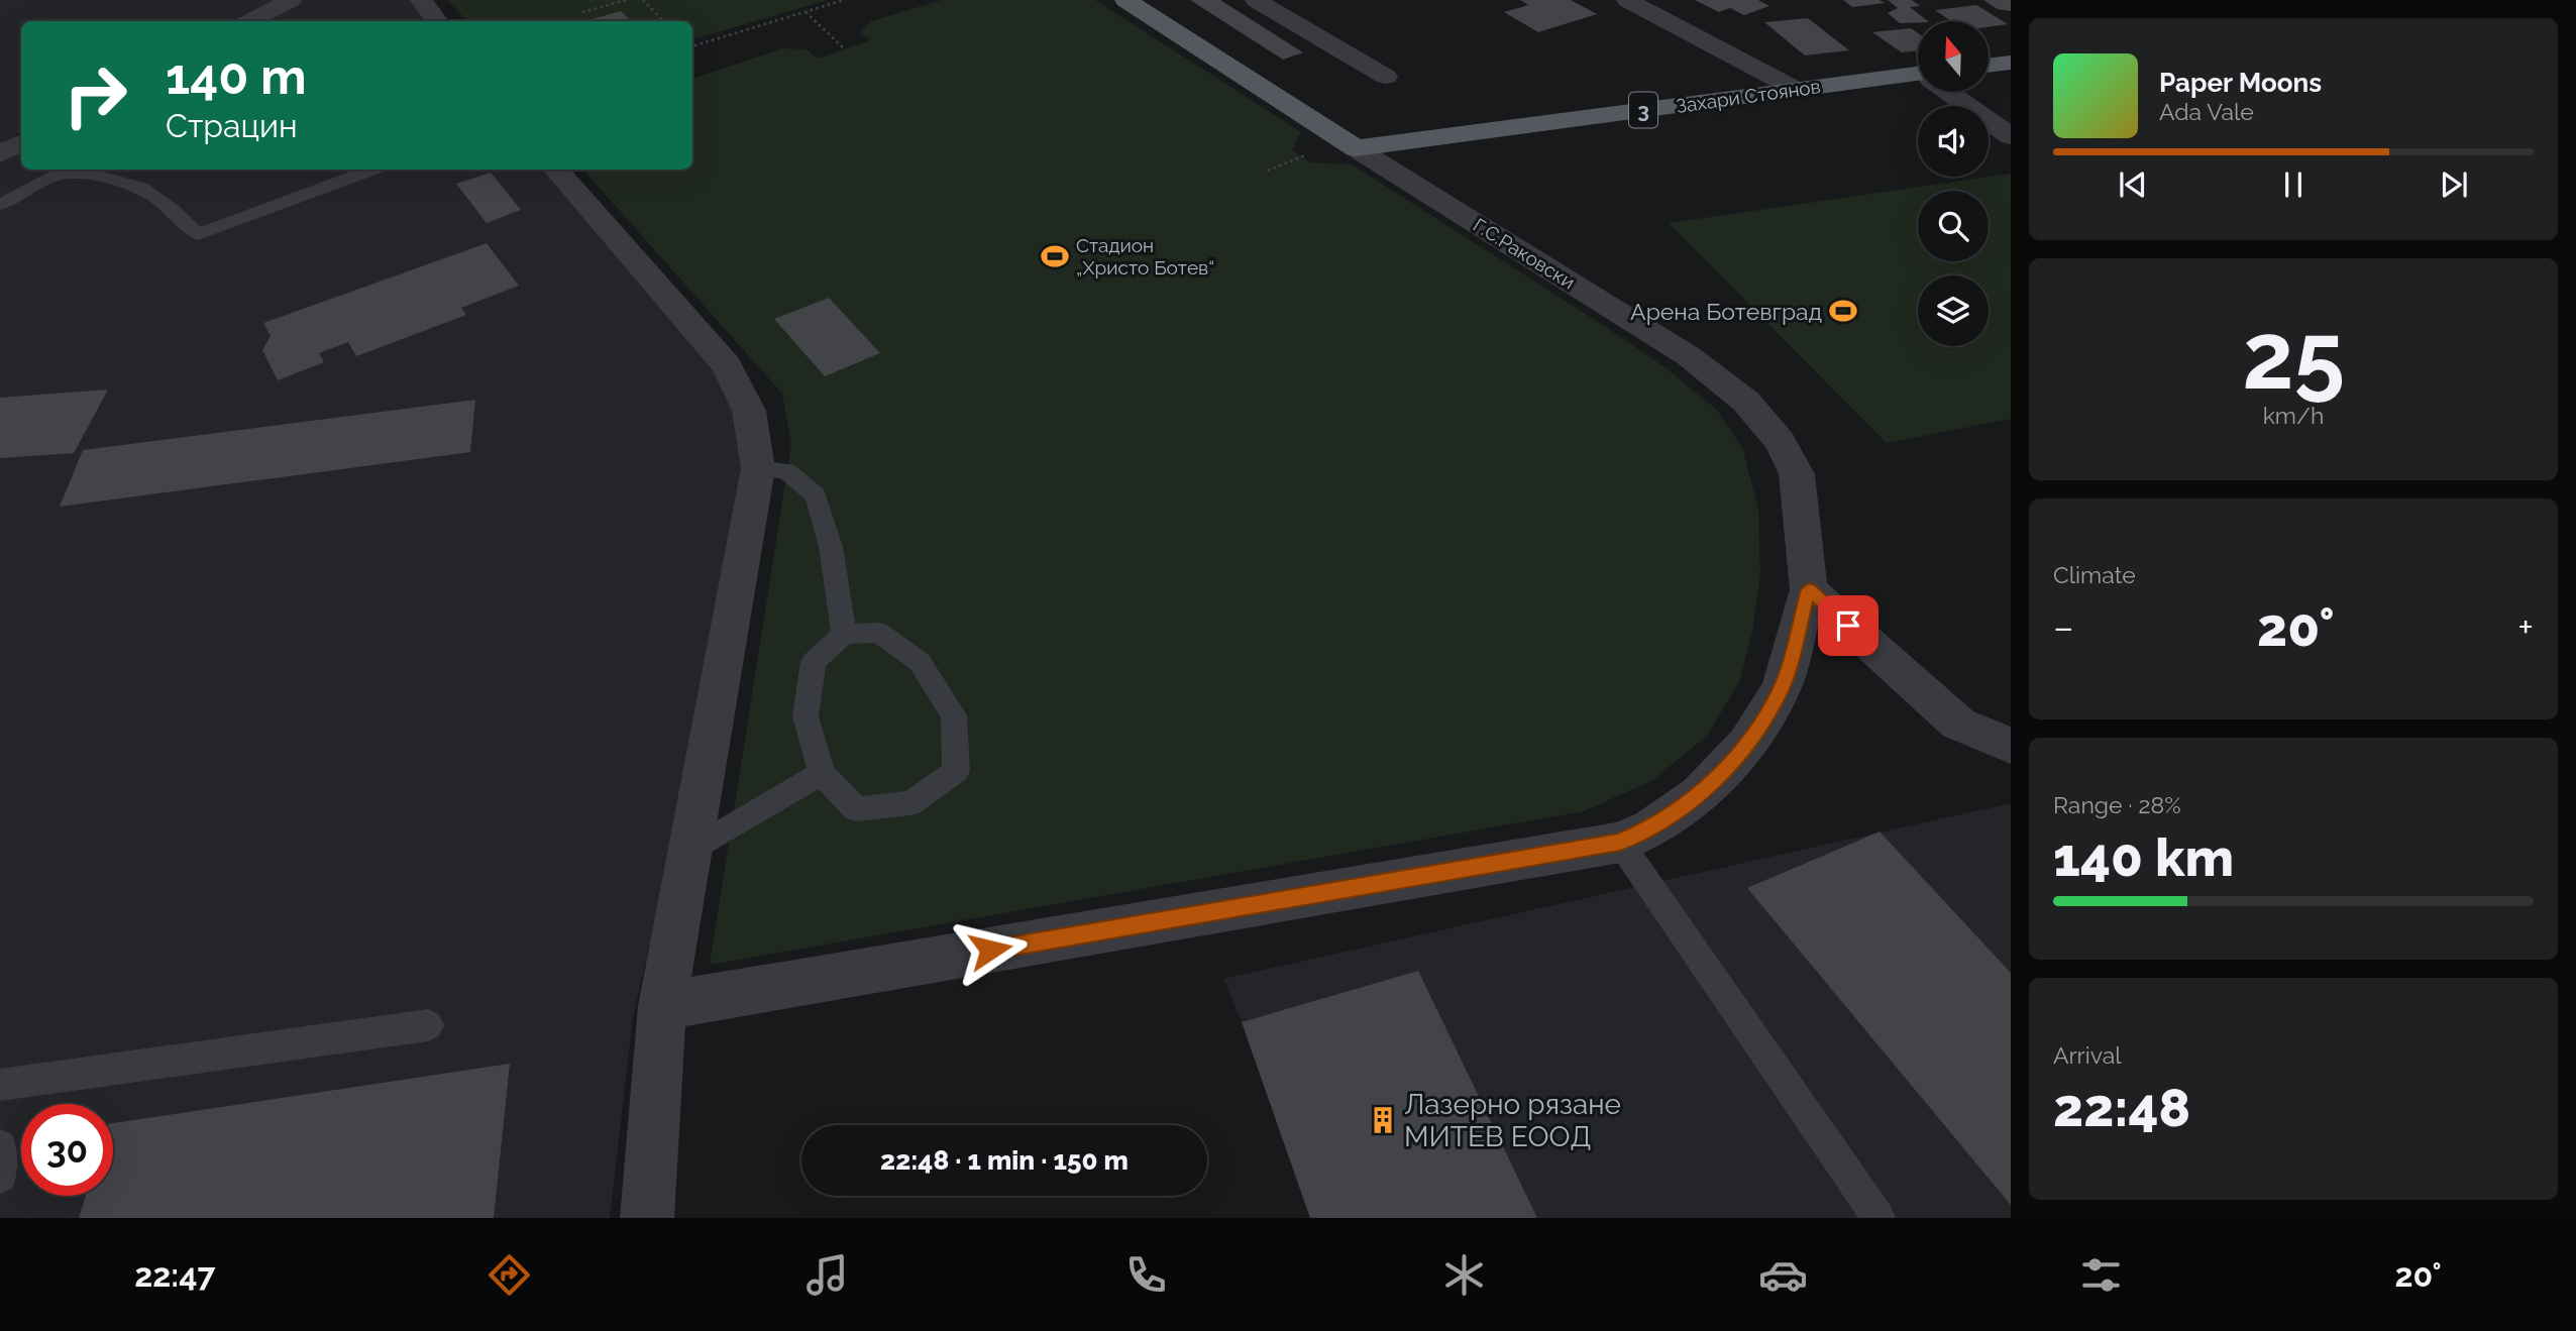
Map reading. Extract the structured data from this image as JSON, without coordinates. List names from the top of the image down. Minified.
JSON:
{"streets":{"main road":["Захари Стоянов","3","Г.С.Раковски"]},"crossings":[["Захари Стоянов","Г.С.Раковски"]],"places":{"sports":["Стадион „Христо Ботев“","Арена Ботевград"],"building":["Лазерно рязане МИТЕВ ЕООД"]},"north":"top","page":{"turn":["140 m","Страцин"],"song":["Paper Moons","Ada Vale"],"tile":[["25","km/h"],"Climate",["Range · 28%","140 km"],["Arrival","22:48"]],"heat":["−","20°","+"],"limit":"30","trip":"22:48 · 1 min · 150 m","tabs":["22:47","20°"]}}
